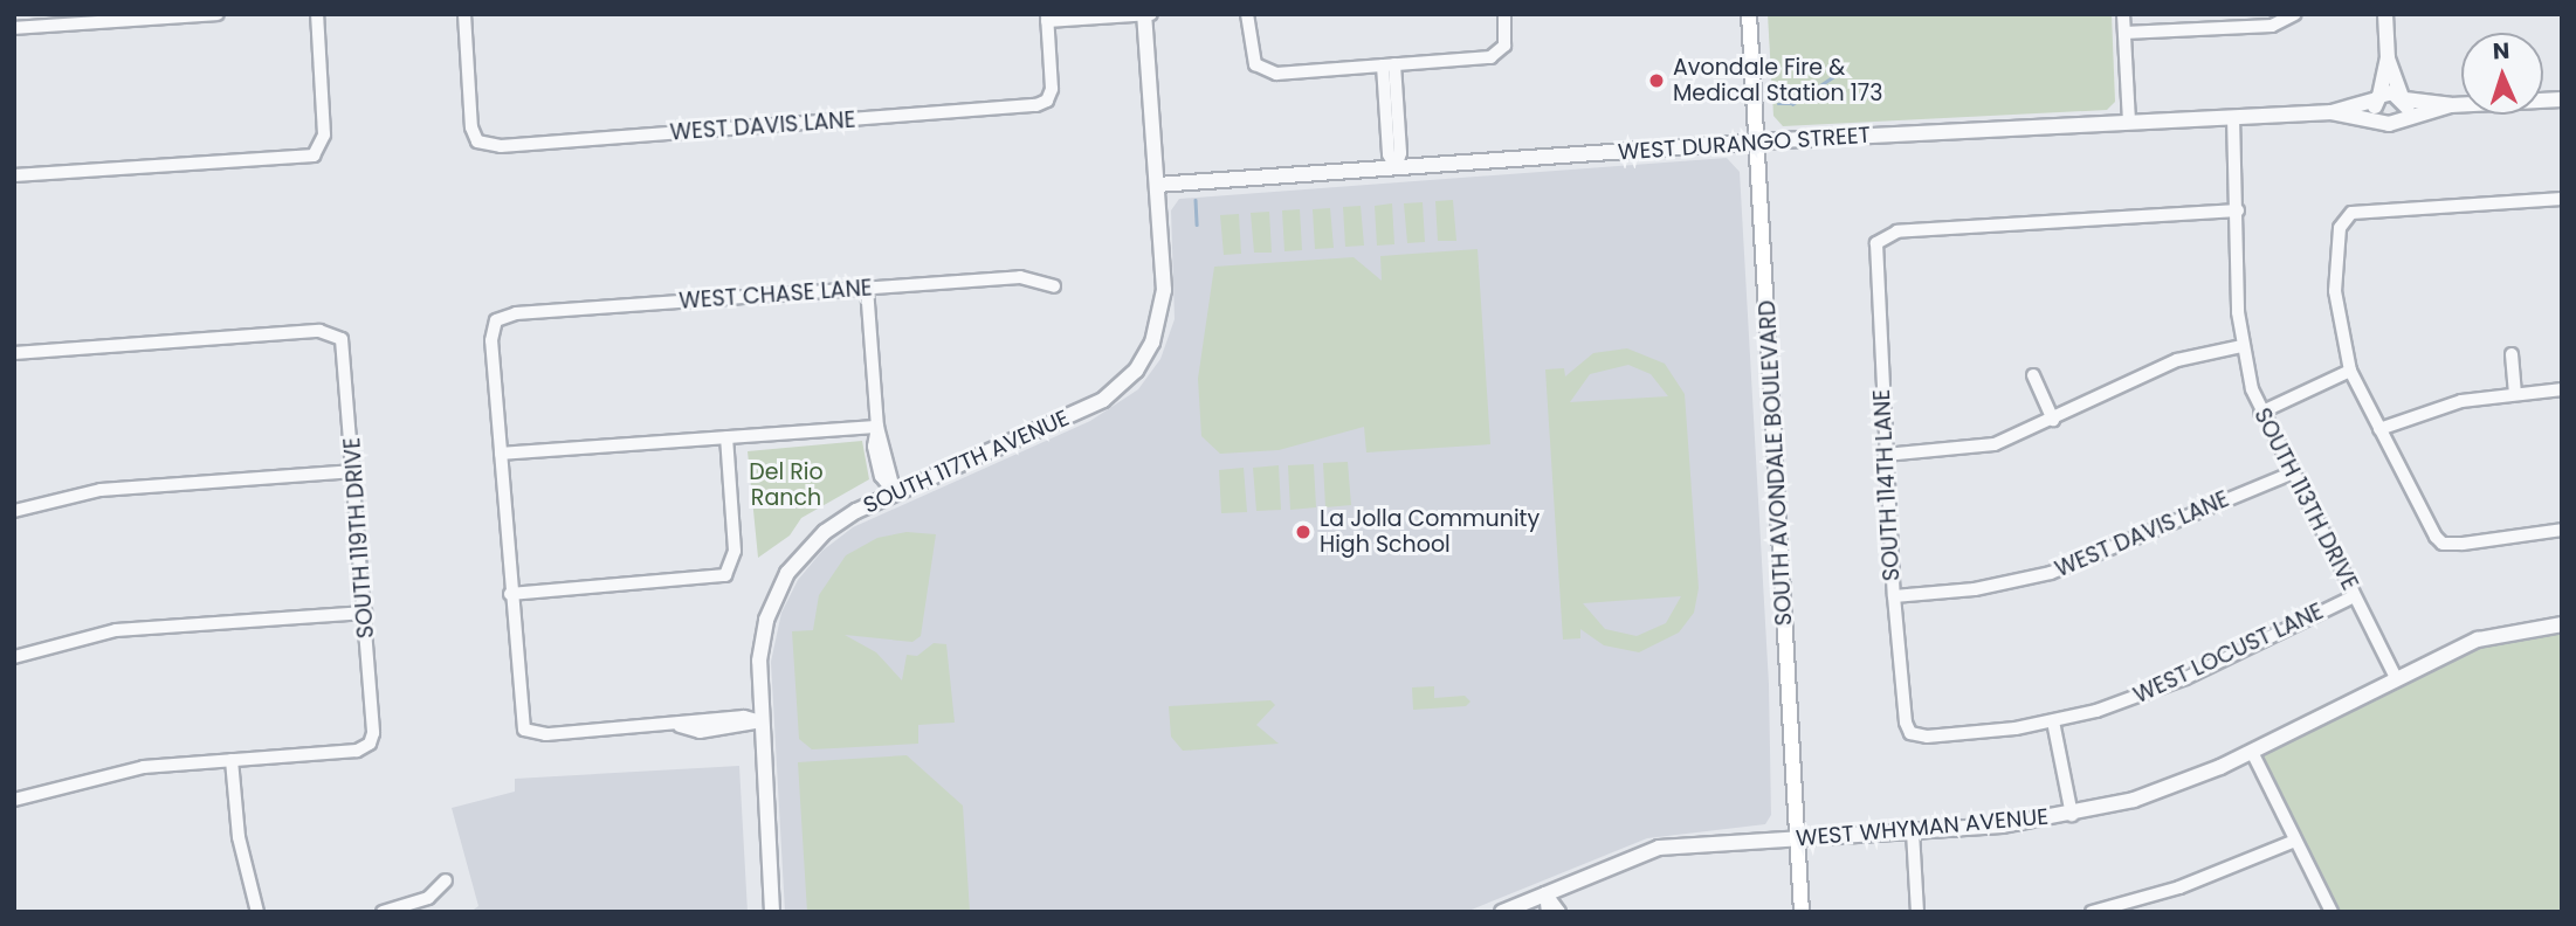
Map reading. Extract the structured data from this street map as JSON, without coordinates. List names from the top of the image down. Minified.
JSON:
{"streets":{"main road":["SOUTH AVONDALE BOULEVARD"],"street":["WEST DAVIS LANE","WEST DURANGO STREET","WEST CHASE LANE","SOUTH 117TH AVENUE","SOUTH 114TH LANE","SOUTH 113TH DRIVE","SOUTH 119TH DRIVE","WEST LOCUST LANE","WEST WHYMAN AVENUE"]},"crossings":[["WEST DAVIS LANE","SOUTH 114TH LANE"],["WEST DAVIS LANE","SOUTH 113TH DRIVE"],["WEST DURANGO STREET","SOUTH 117TH AVENUE"],["WEST DURANGO STREET","SOUTH AVONDALE BOULEVARD"],["WEST DURANGO STREET","SOUTH 113TH DRIVE"],["SOUTH AVONDALE BOULEVARD","WEST WHYMAN AVENUE"],["SOUTH 114TH LANE","SOUTH 113TH DRIVE"],["SOUTH 114TH LANE","WEST LOCUST LANE"],["SOUTH 113TH DRIVE","WEST LOCUST LANE"],["SOUTH 113TH DRIVE","WEST WHYMAN AVENUE"]],"parks":["Del Rio Ranch"],"places":["Avondale Fire & Medical Station 173","La Jolla Community High School"],"north":"top"}
